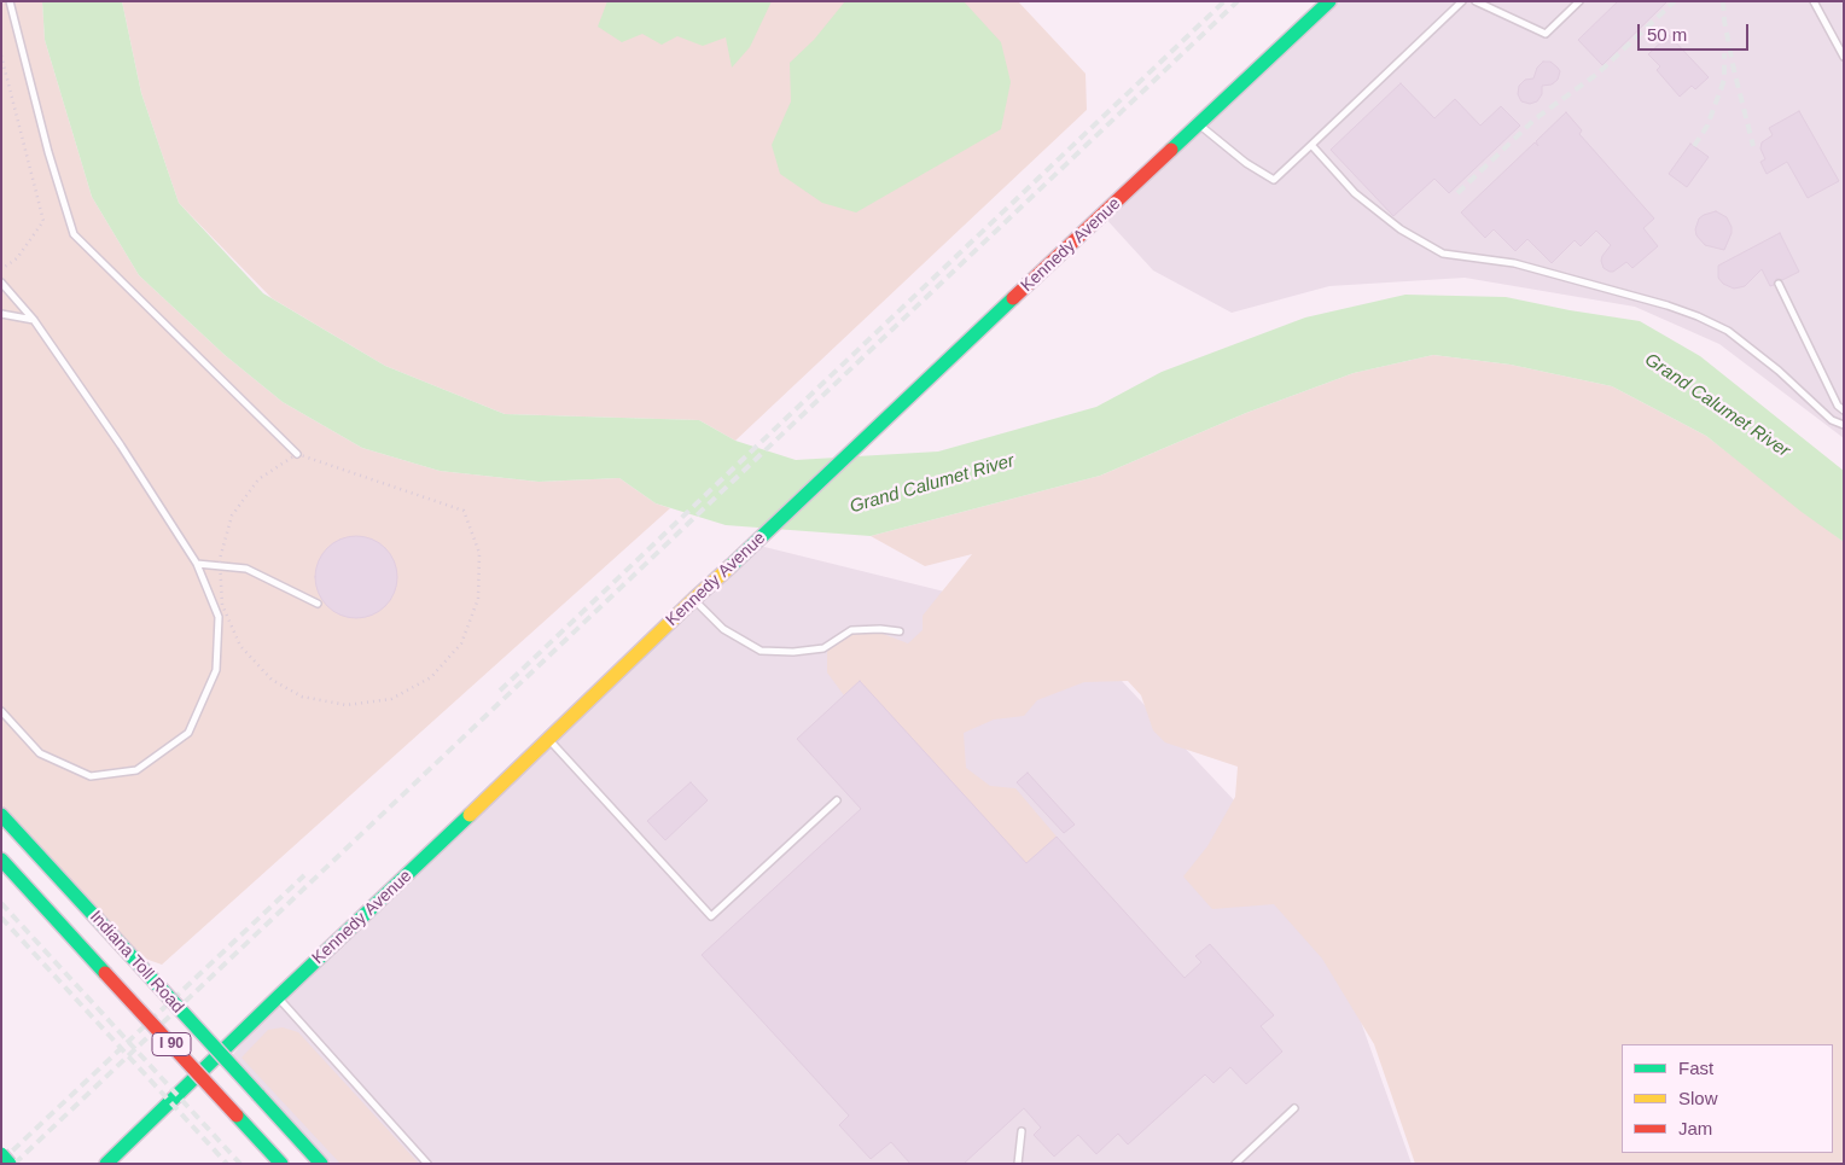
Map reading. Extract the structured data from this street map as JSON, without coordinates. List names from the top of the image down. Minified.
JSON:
{"streets":{"main road":["Kennedy Avenue","Indiana Toll Road","I 90"]},"water":["Grand Calumet River"],"legend":["Fast","Slow","Jam"],"scale_bar":"50 m"}
